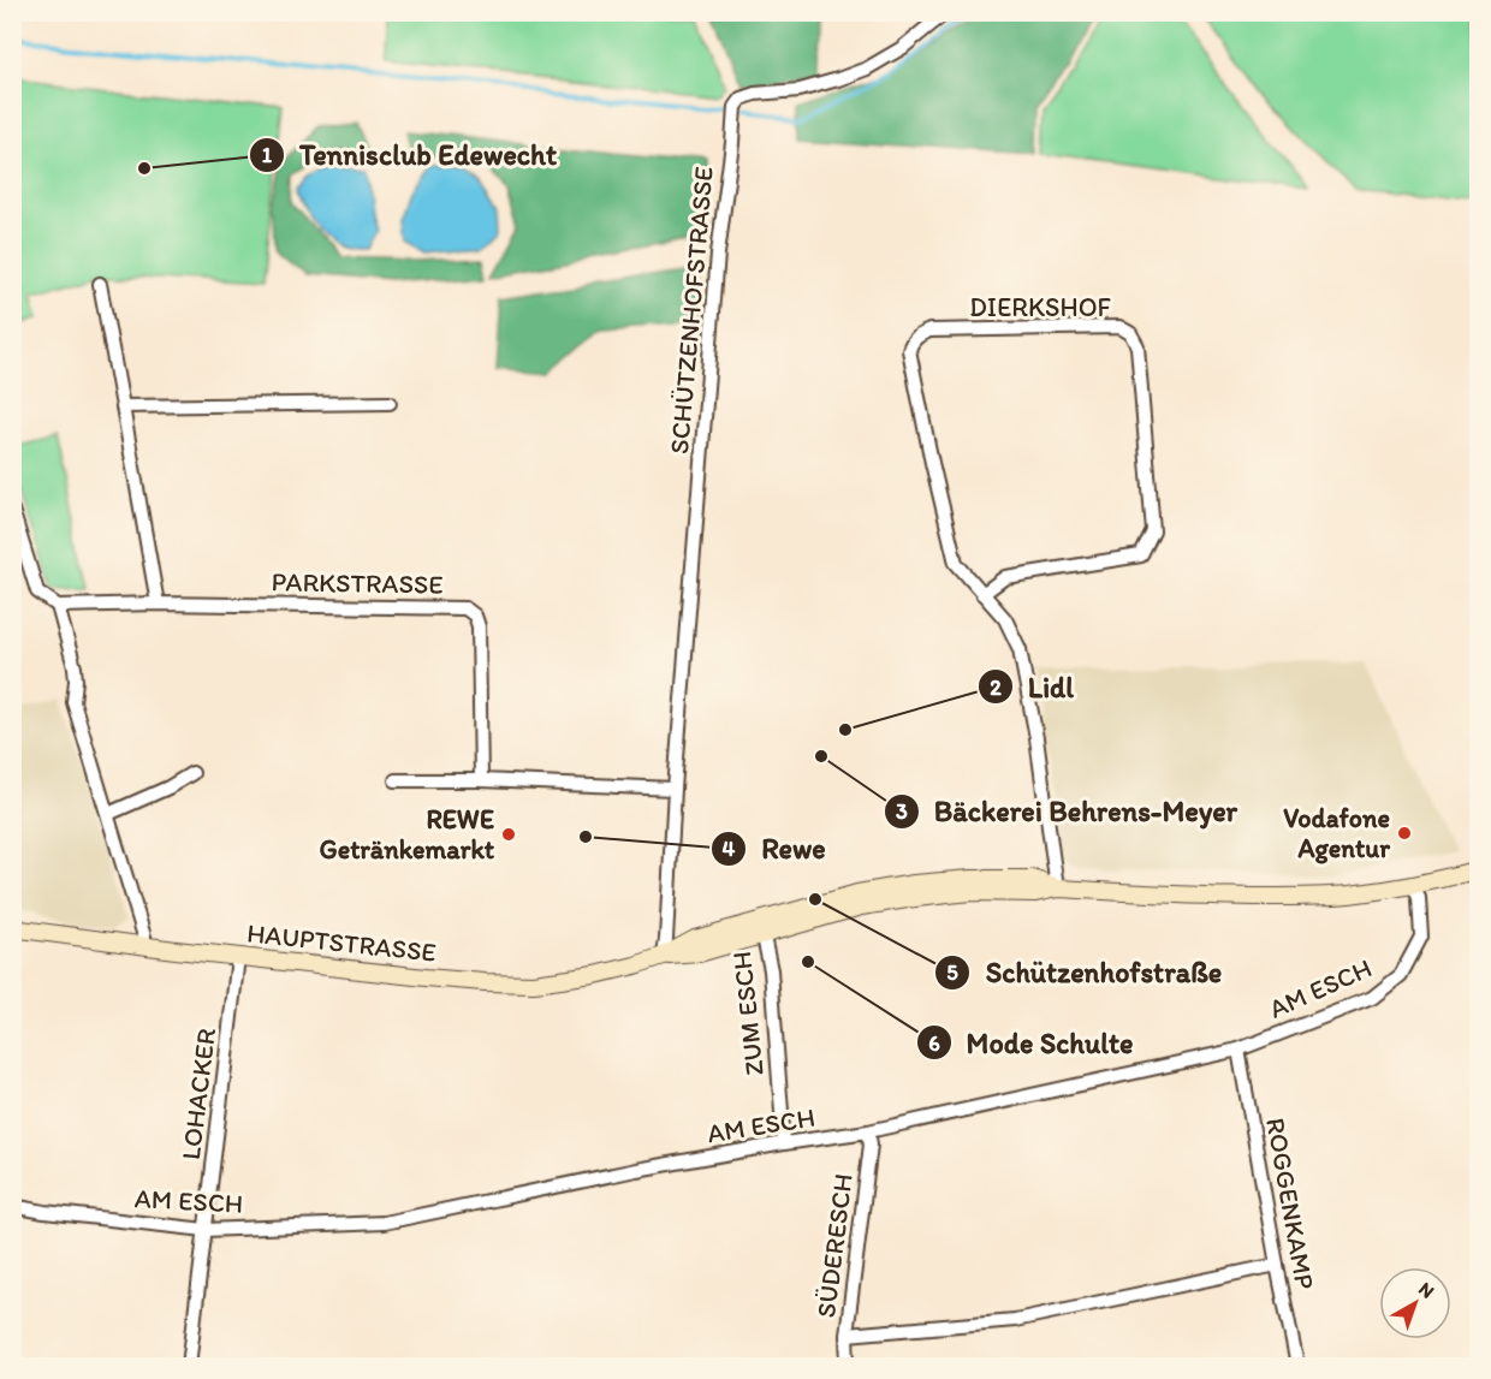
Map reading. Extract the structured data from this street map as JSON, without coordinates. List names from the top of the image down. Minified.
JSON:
{"streets":{"main road":["HAUPTSTRASSE"],"street":["DIERKSHOF","SCHÜTZENHOFSTRASSE","PARKSTRASSE","AM ESCH","ZUM ESCH","LOHACKER","ROGGENKAMP","SÜDERESCH"]},"crossings":[["DIERKSHOF","HAUPTSTRASSE"],["SCHÜTZENHOFSTRASSE","HAUPTSTRASSE"],["HAUPTSTRASSE","AM ESCH"],["HAUPTSTRASSE","ZUM ESCH"],["HAUPTSTRASSE","LOHACKER"],["AM ESCH","ZUM ESCH"],["AM ESCH","LOHACKER"],["AM ESCH","ROGGENKAMP"],["AM ESCH","SÜDERESCH"]],"places":["Tennisclub Edewecht","Lidl","Bäckerei Behrens-Meyer","Vodafone Agentur","REWE Getränkemarkt","Rewe","Schützenhofstraße","Mode Schulte"],"north":"top right"}
